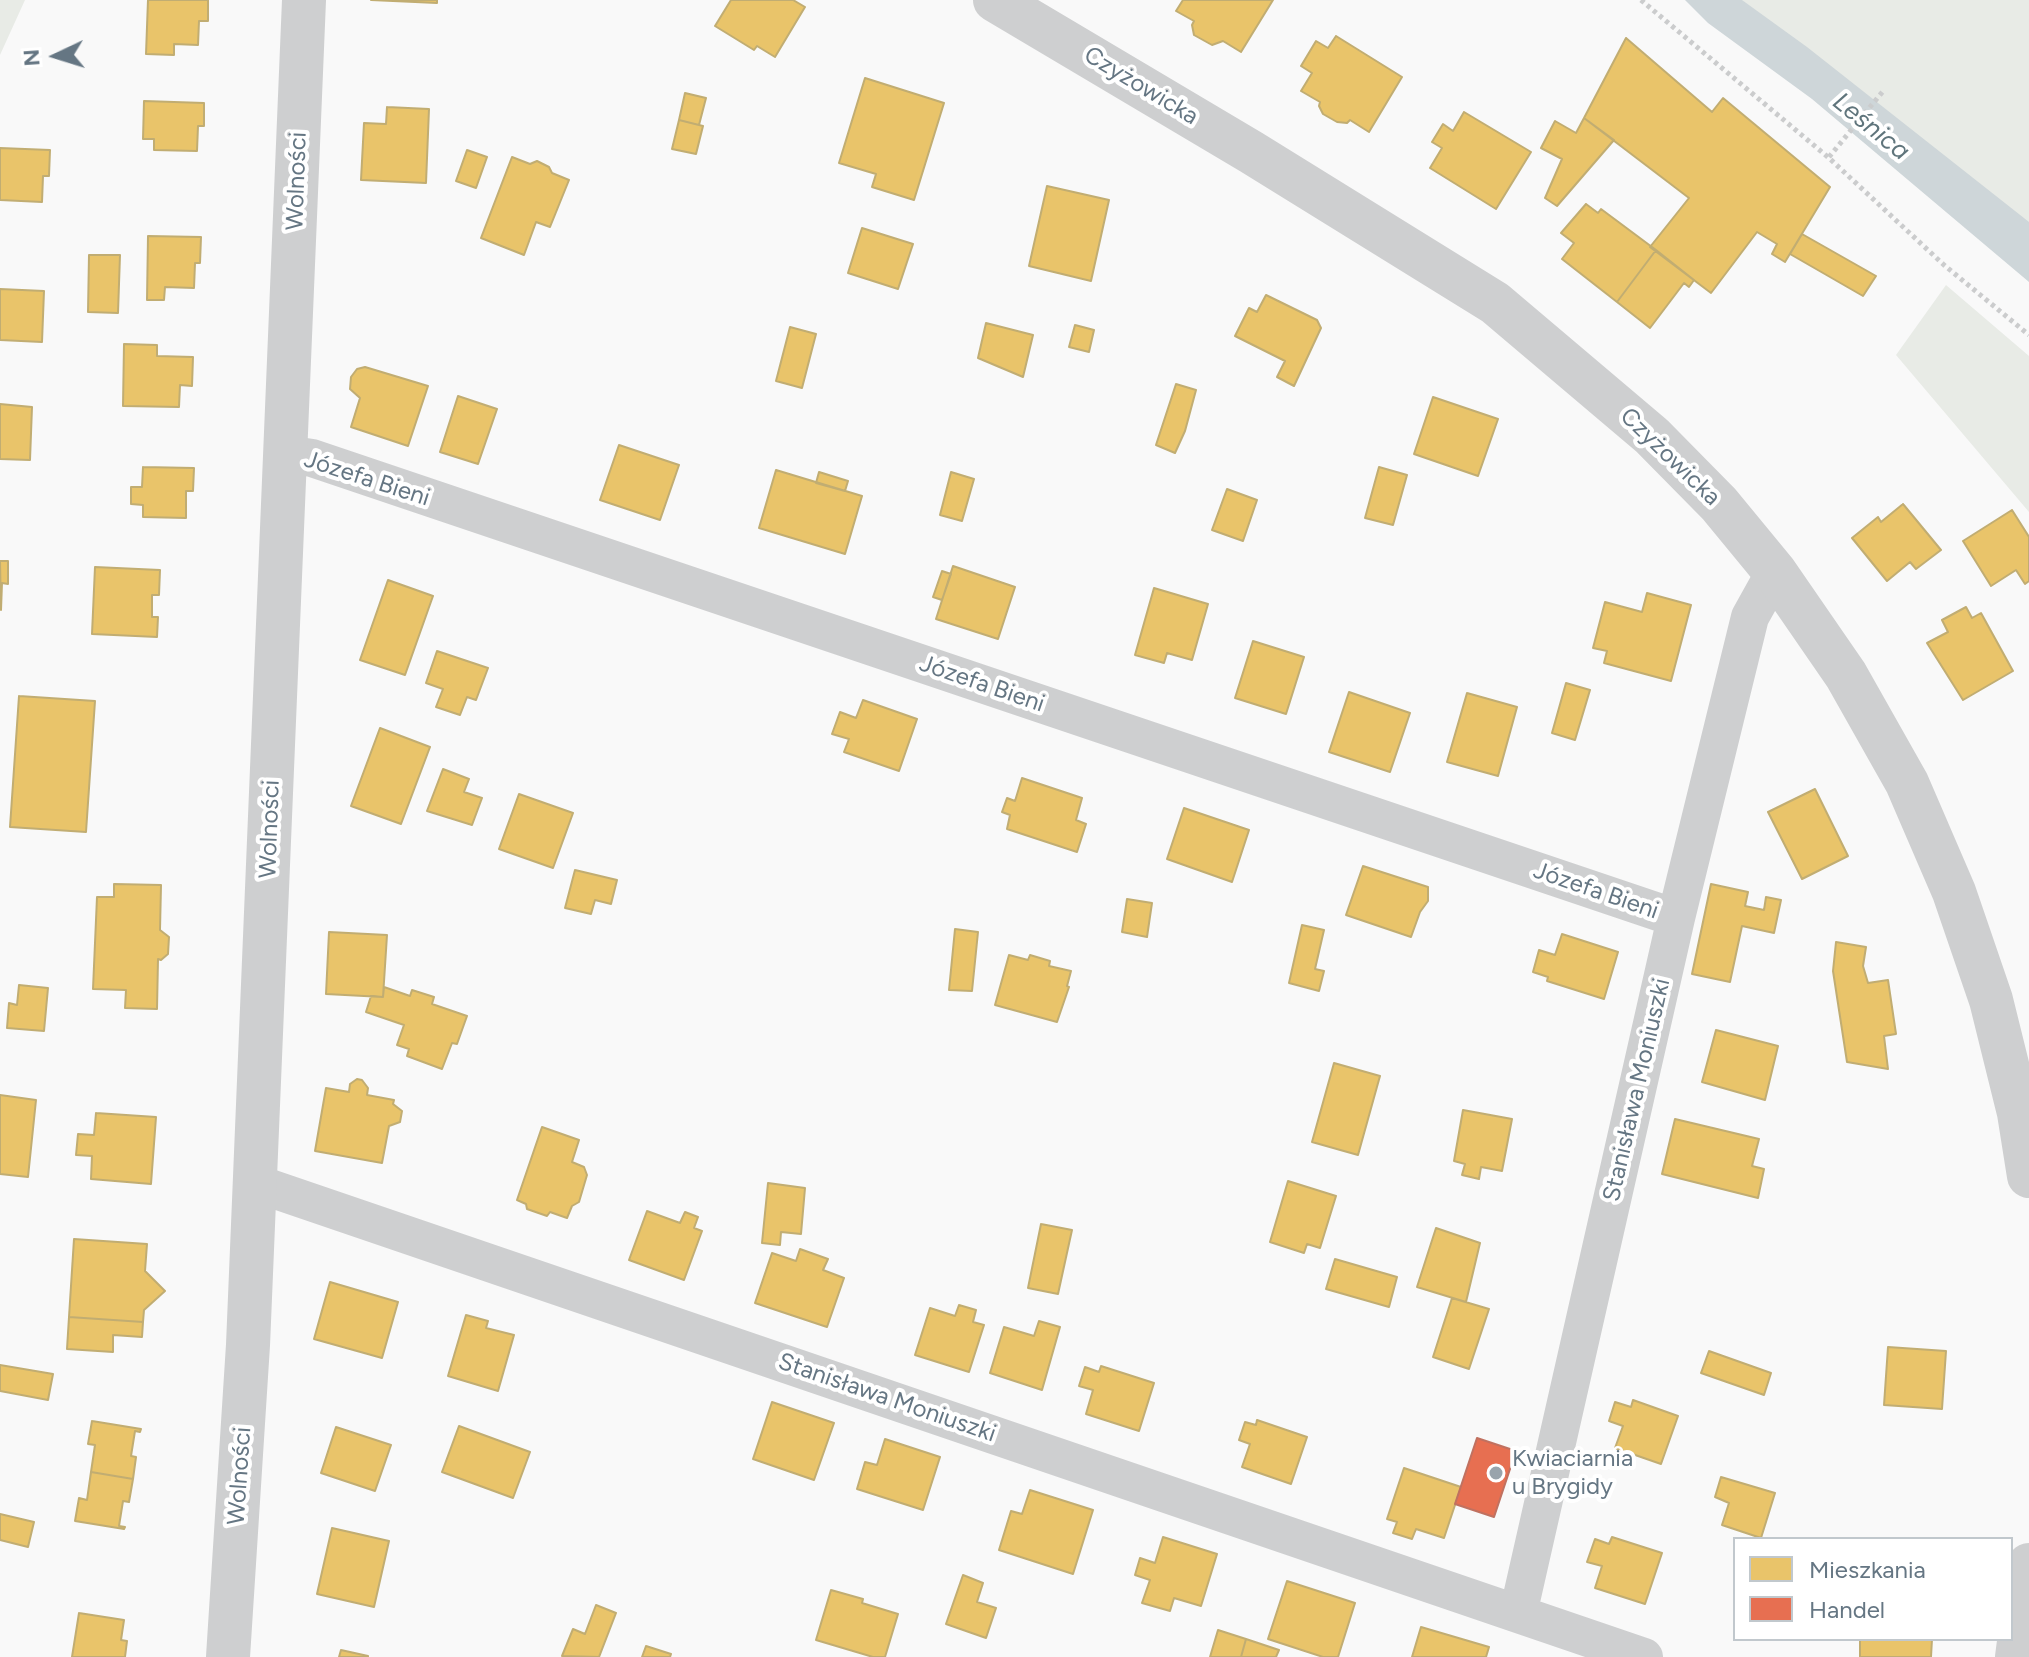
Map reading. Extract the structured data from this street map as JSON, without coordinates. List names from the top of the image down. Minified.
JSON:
{"streets":{"street":["Czyżowicka","Wolności","Józefa Bieni","Stanisława Moniuszki"]},"crossings":[["Czyżowicka","Stanisława Moniuszki"],["Wolności","Józefa Bieni"],["Wolności","Stanisława Moniuszki"],["Józefa Bieni","Stanisława Moniuszki"]],"water":["Leśnica"],"places":["Kwiaciarnia u Brygidy"],"legend":["Mieszkania","Handel"],"north":"left"}
